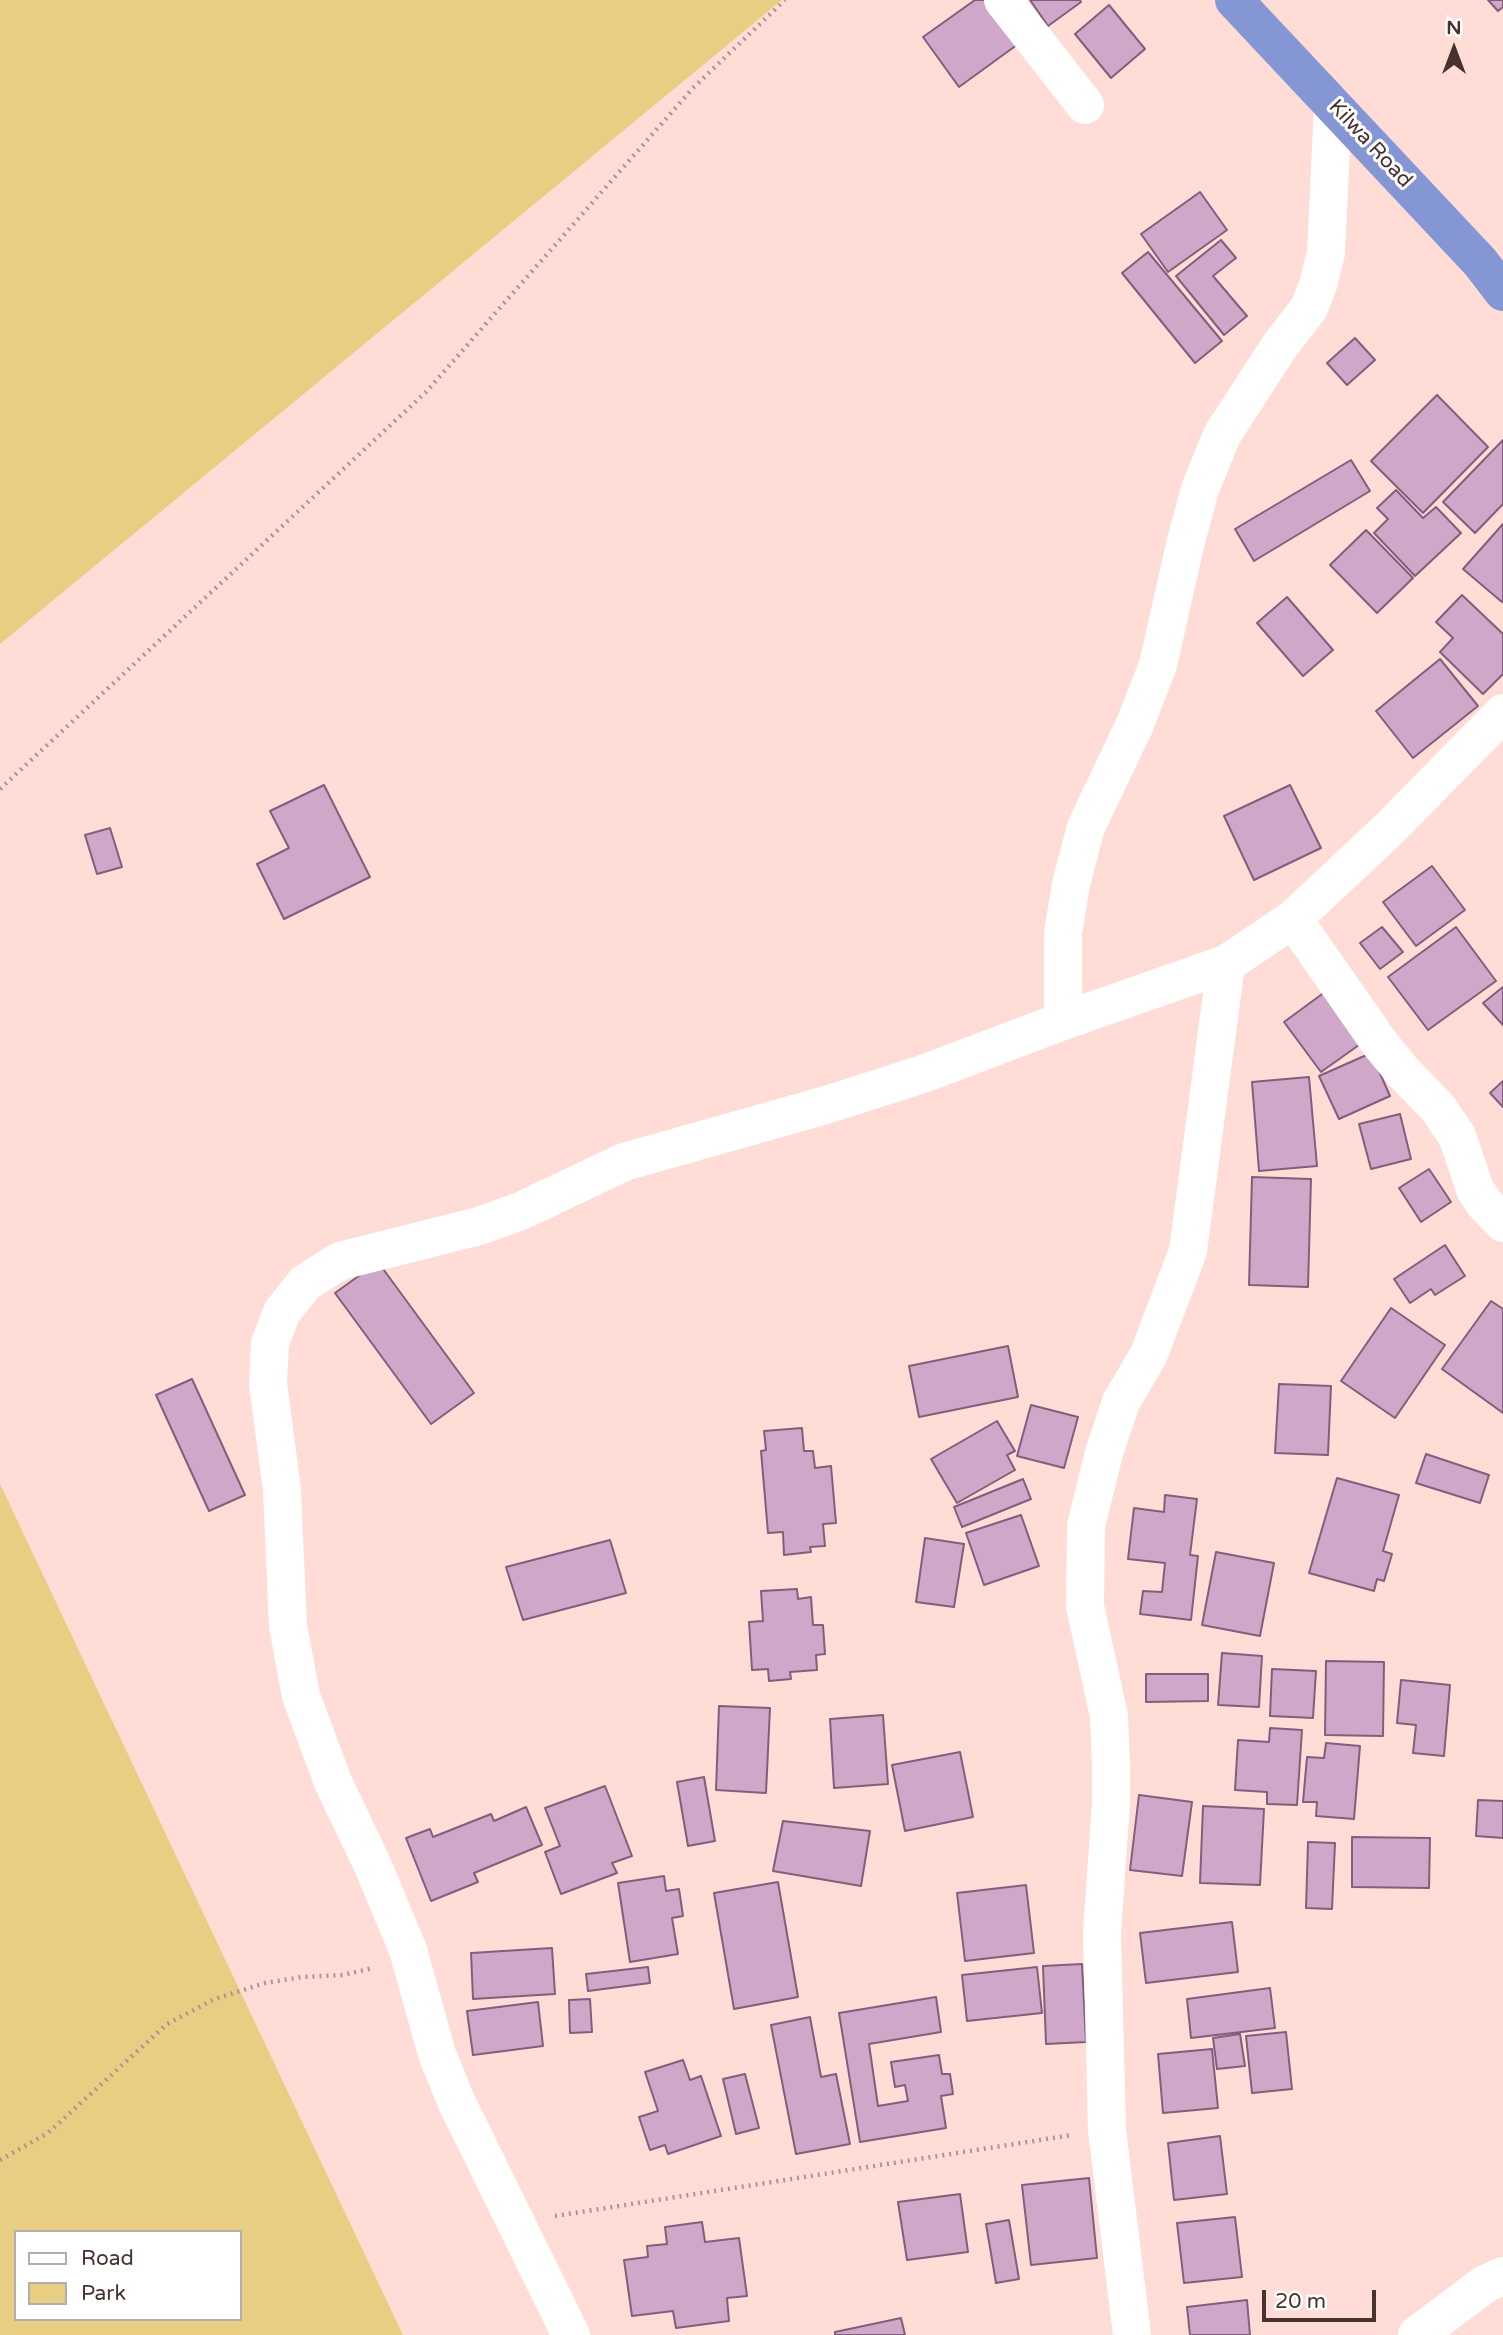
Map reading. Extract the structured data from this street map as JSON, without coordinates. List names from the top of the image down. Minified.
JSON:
{"streets":{"highway":["Kilwa Road"]},"legend":["Road","Park"],"scale_bar":"20 m","north":"top"}
